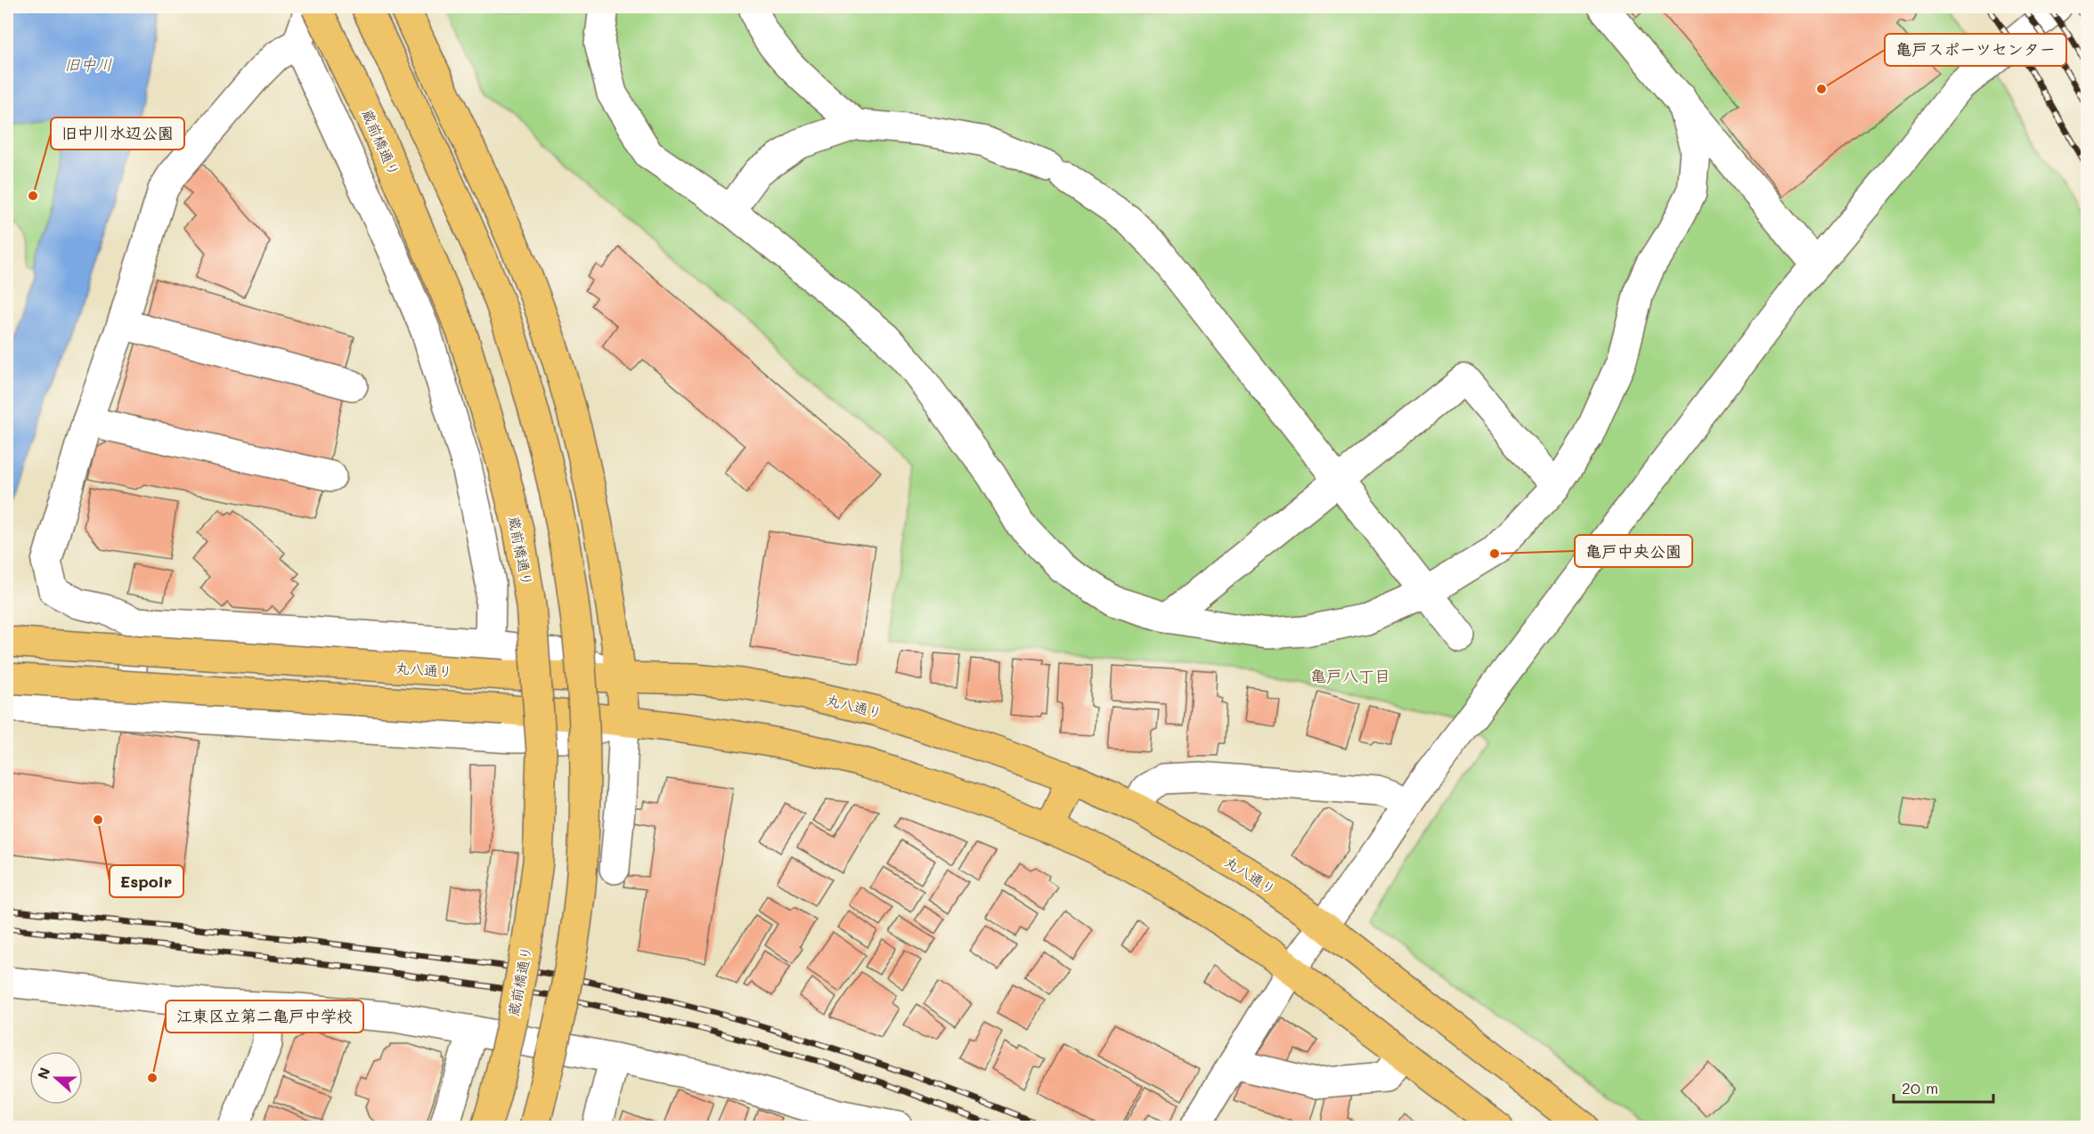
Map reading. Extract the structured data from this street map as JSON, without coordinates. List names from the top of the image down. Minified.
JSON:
{"streets":{"main road":["蔵前橋通り","丸八通り"]},"districts":["亀戸八丁目"],"water":["旧中川"],"places":["亀戸スポーツセンター","旧中川水辺公園","亀戸中央公園","Espoir","江東区立第二亀戸中学校"],"scale_bar":"20 m","north":"left"}
